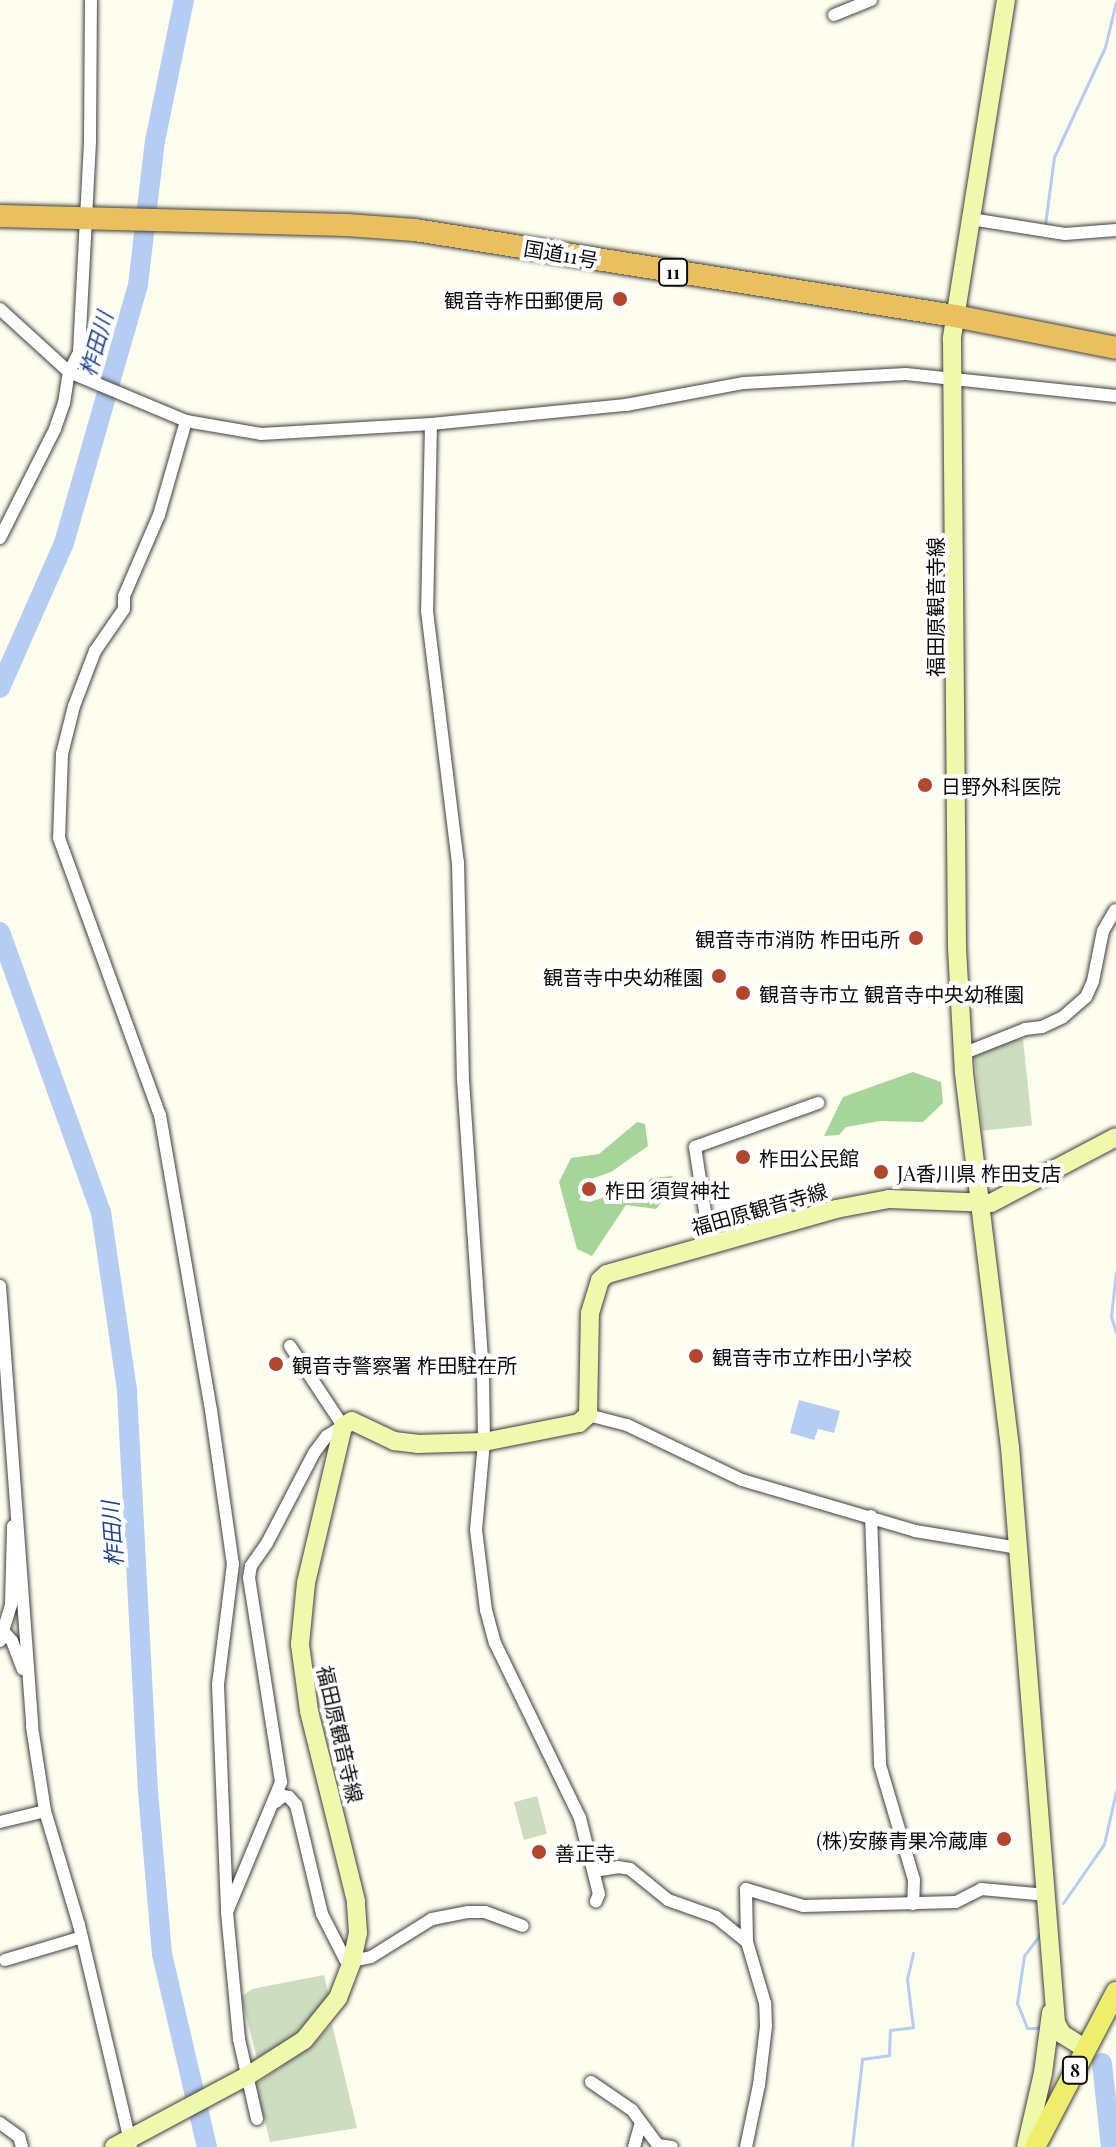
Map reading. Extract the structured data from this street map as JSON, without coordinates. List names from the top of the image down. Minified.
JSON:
{"streets":{"highway":["国道11号","11"],"main road":["福田原観音寺線","8"]},"crossings":[["国道11号","福田原観音寺線"]],"water":["柞田川"],"places":["観音寺柞田郵便局","日野外科医院","観音寺市消防 柞田屯所","観音寺中央幼稚園","観音寺市立 観音寺中央幼稚園","柞田公民館","JA香川県 柞田支店","柞田 須賀神社","観音寺市立柞田小学校","観音寺警察署 柞田駐在所","(株)安藤青果冷蔵庫","善正寺"]}
